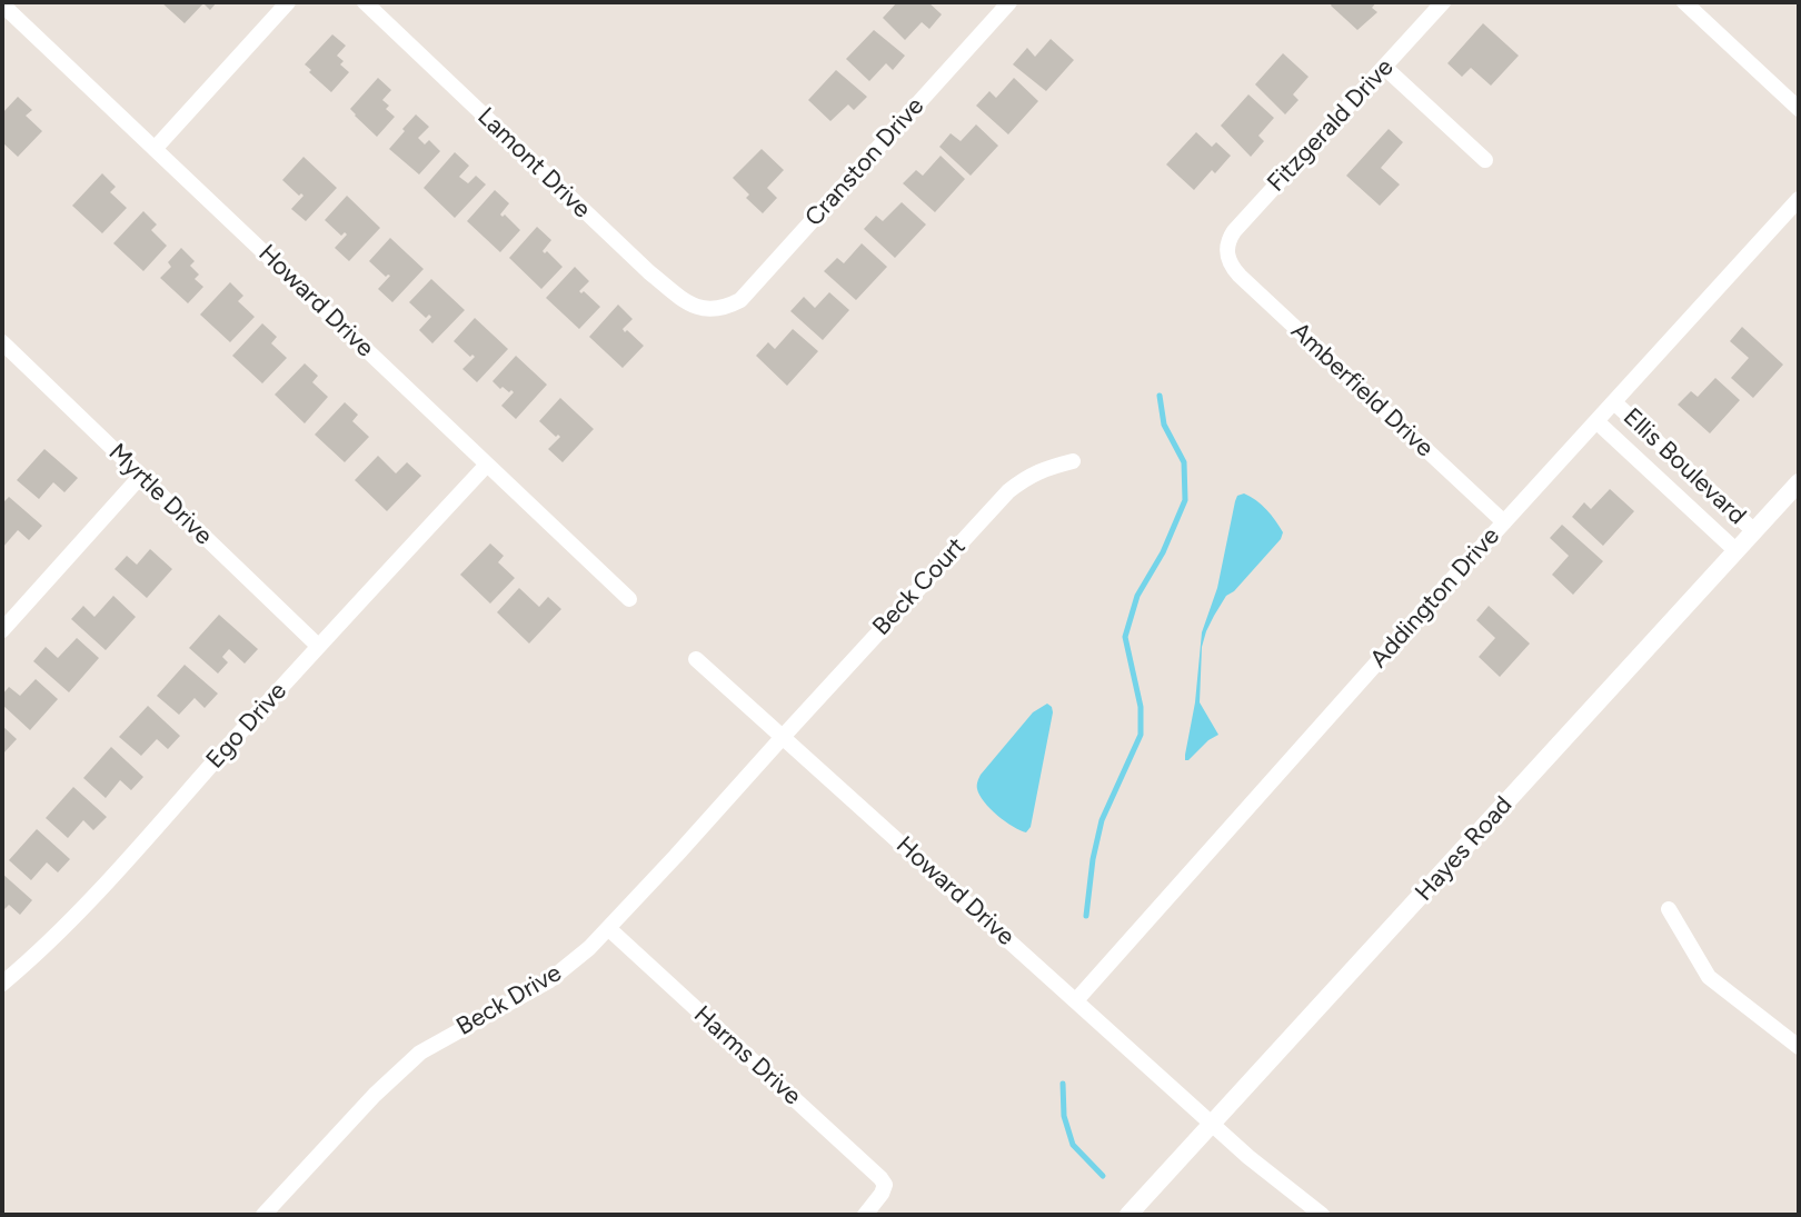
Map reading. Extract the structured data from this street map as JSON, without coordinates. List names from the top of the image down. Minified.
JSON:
{"streets":{"street":["Fitzgerald Drive","Cranston Drive","Lamont Drive","Howard Drive","Amberfield Drive","Ellis Boulevard","Myrtle Drive","Beck Court","Addington Drive","Ego Drive","Hayes Road","Beck Drive","Harms Drive"]},"crossings":[["Fitzgerald Drive","Amberfield Drive"],["Cranston Drive","Lamont Drive"],["Howard Drive","Beck Court"],["Howard Drive","Addington Drive"],["Howard Drive","Ego Drive"],["Howard Drive","Hayes Road"],["Howard Drive","Beck Drive"],["Amberfield Drive","Addington Drive"],["Ellis Boulevard","Addington Drive"],["Ellis Boulevard","Hayes Road"],["Myrtle Drive","Ego Drive"],["Beck Court","Beck Drive"],["Beck Drive","Harms Drive"]]}
